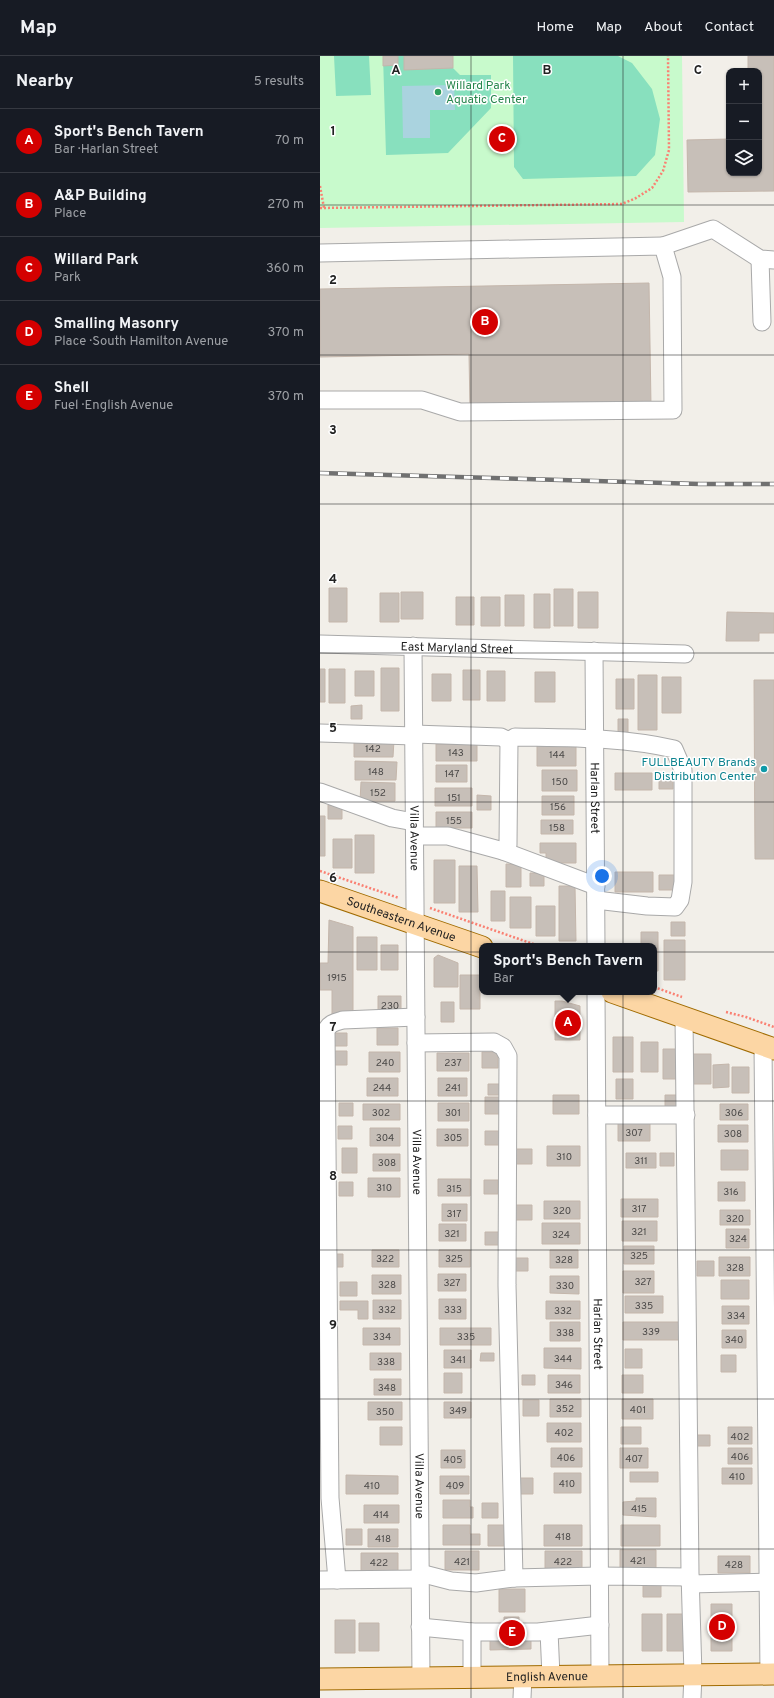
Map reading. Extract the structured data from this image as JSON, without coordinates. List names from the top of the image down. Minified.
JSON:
{"streets":{"main road":["Southeastern Avenue","English Avenue"],"street":["East Maryland Street","Harlan Street","Villa Avenue"]},"crossings":[["East Maryland Street","Harlan Street"],["East Maryland Street","Villa Avenue"],["Harlan Street","English Avenue"],["Villa Avenue","Southeastern Avenue"],["Villa Avenue","English Avenue"]],"places":["Willard Park Aquatic Center","FULLBEAUTY Brands Distribution Center"],"house_numbers":["142","143","144","148","147","150","152","151","156","155","158","1915","230","240","237","244","241","302","301","306","307","308","304","305","310","311","308","310","315","316","317","320","317","320","321","321","324","324","325","322","325","328","328","327","327","328","330","335","332","333","332","334","339","338","334","335","340","344","341","338","346","348","352","401","349","350","402","402","406","406","407","405","410","410","410","409","415","414","418","418","421","421","422","422","428"],"page":{"header":"Map","nav":["Home","Map","About","Contact"],"heading":["Nearby","5 results"],"map_buttons":["+","−"],"list":[{"mark":"A","name":"Sport's Bench Tavern","note":"Bar · Harlan Street","value":"70 m"},{"mark":"B","name":"A&P Building","note":"Place","value":"270 m"},{"mark":"C","name":"Willard Park","note":"Park","value":"360 m"},{"mark":"D","name":"Smalling Masonry","note":"Place · South Hamilton Avenue","value":"370 m"},{"mark":"E","name":"Shell","note":"Fuel · English Avenue","value":"370 m"}],"pins":["C","B","A","D","E"],"popup":["Sport's Bench Tavern","Bar"]},"grid":{"columns":["A","B","C"],"rows":["1","2","3","4","5","6","7","8","9"]}}
